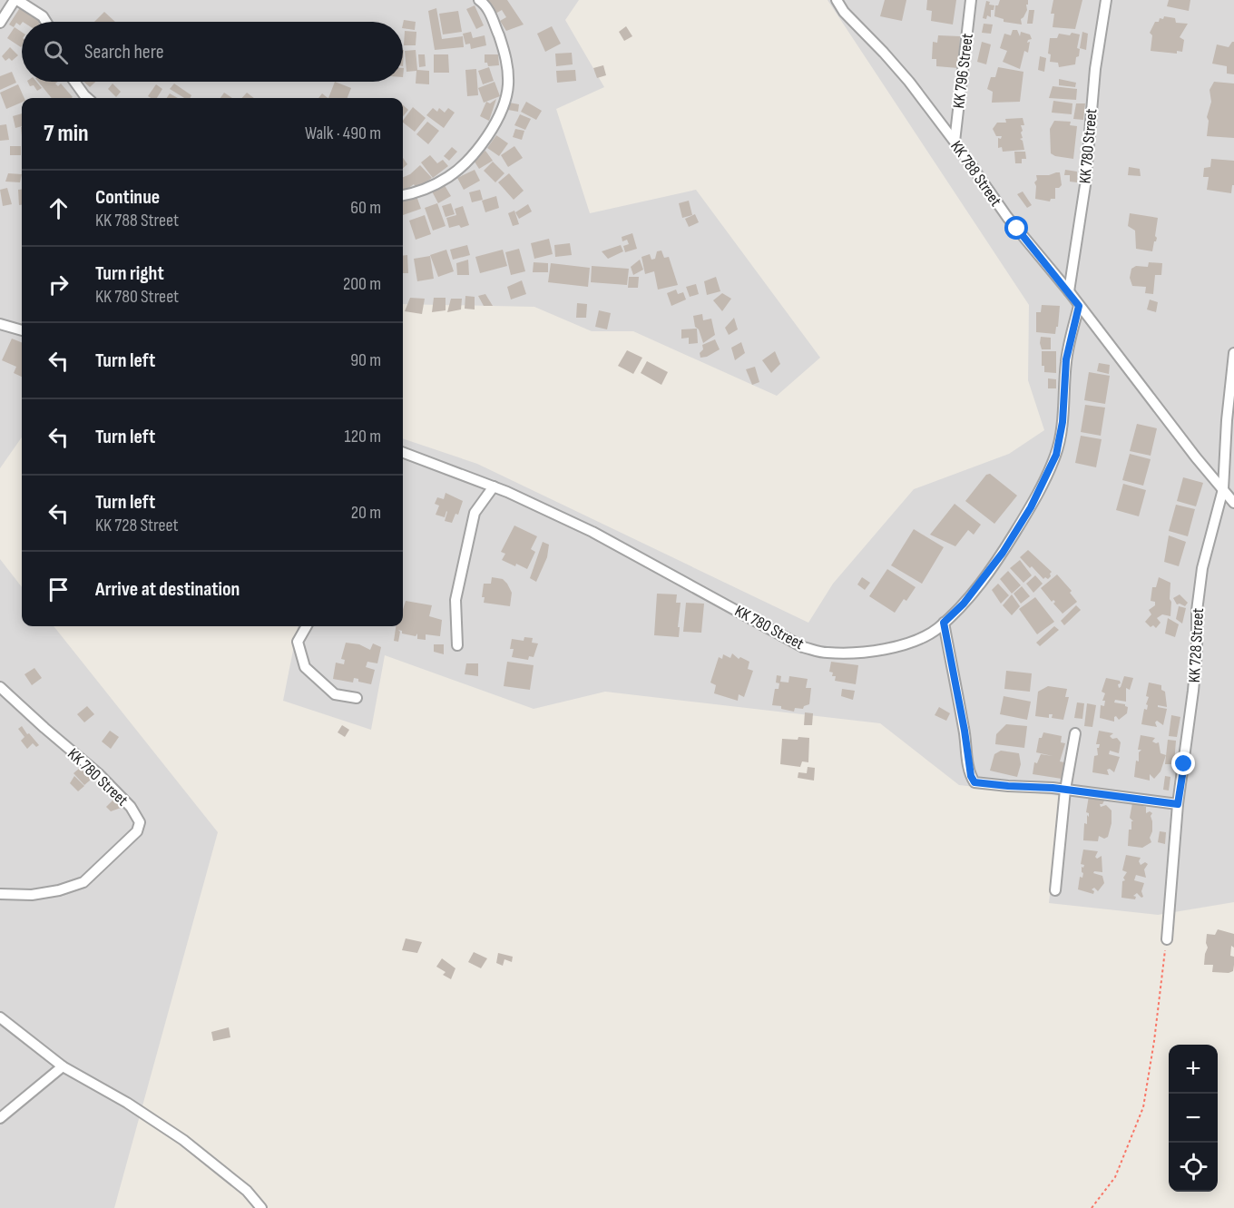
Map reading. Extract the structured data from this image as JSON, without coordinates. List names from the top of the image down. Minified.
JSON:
{"streets":{"street":["KK 796 Street","KK 780 Street","KK 788 Street","KK 728 Street"]},"crossings":[["KK 796 Street","KK 788 Street"],["KK 780 Street","KK 788 Street"],["KK 788 Street","KK 728 Street"]],"page":{"search":"Search here","heading":["7 min","Walk · 490 m"],"list":[["Continue","KK 788 Street","60 m"],["Turn right","KK 780 Street","200 m"],["Turn left","90 m"],["Turn left","120 m"],["Turn left","KK 728 Street","20 m"],"Arrive at destination"],"map_buttons":["+","−"]}}
